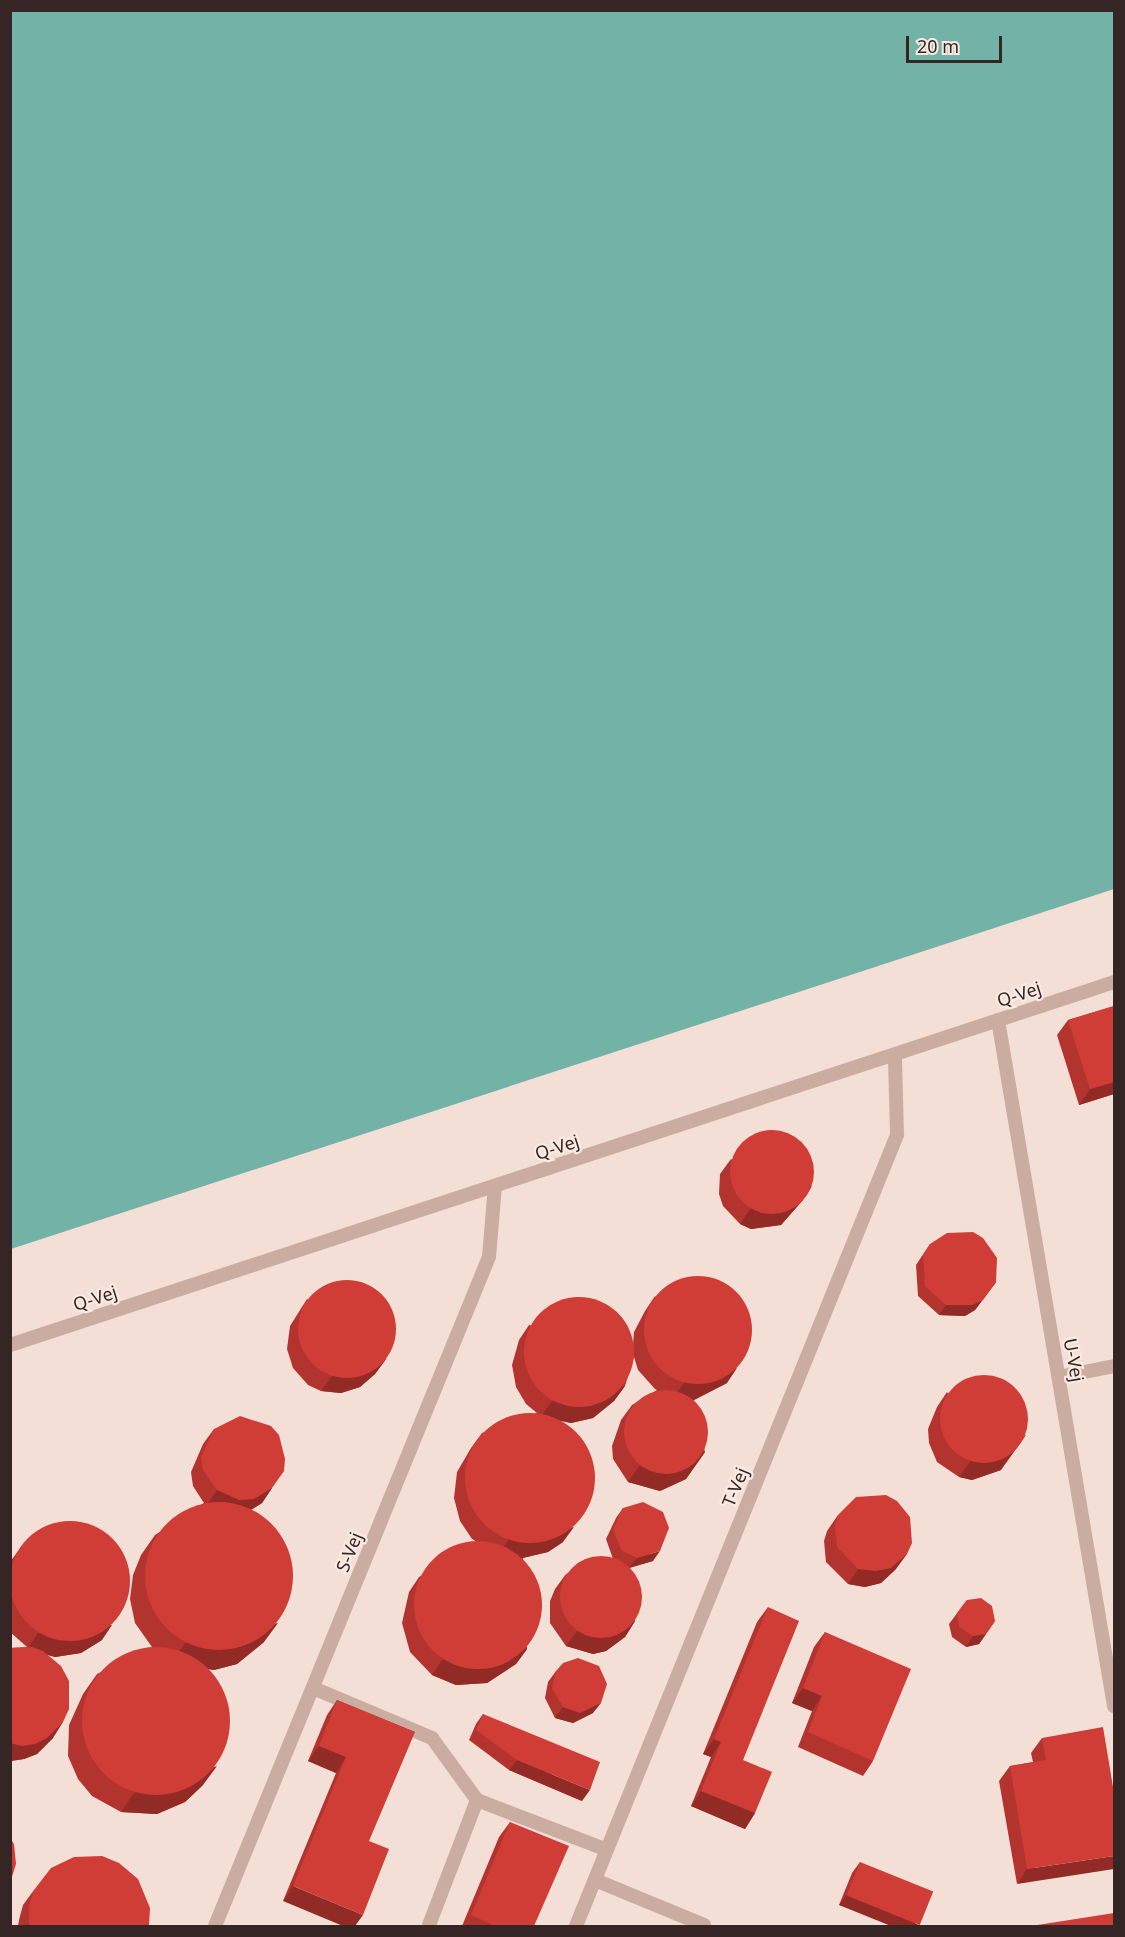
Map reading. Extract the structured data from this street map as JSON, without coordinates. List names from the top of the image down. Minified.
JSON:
{"streets":{"lane":["Q-Vej","U-Vej","T-Vej","S-Vej"]},"crossings":[["Q-Vej","U-Vej"],["Q-Vej","T-Vej"],["Q-Vej","S-Vej"]],"scale_bar":"20 m"}
